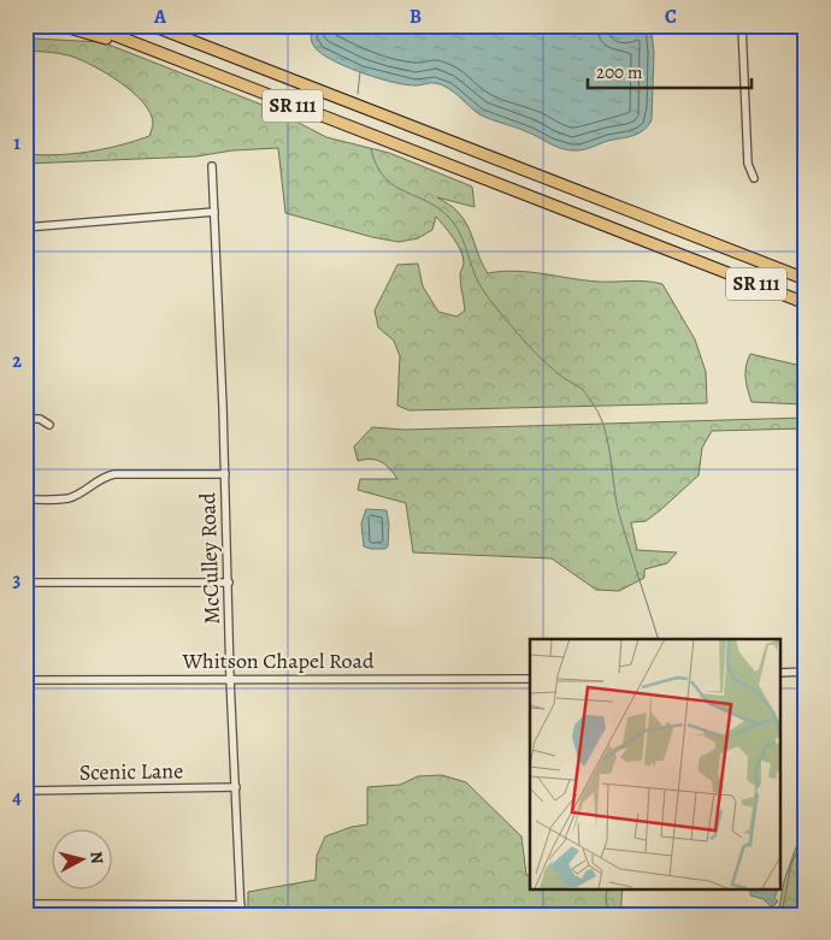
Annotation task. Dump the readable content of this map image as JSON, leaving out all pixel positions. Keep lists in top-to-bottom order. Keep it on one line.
{"streets":{"highway":["SR 111"],"street":["McCulley Road","Whitson Chapel Road","Scenic Lane"]},"crossings":[["McCulley Road","Whitson Chapel Road"],["McCulley Road","Scenic Lane"]],"scale_bar":"200 m","north":"right","grid":{"columns":["A","B","C"],"rows":["1","2","3","4"]}}
